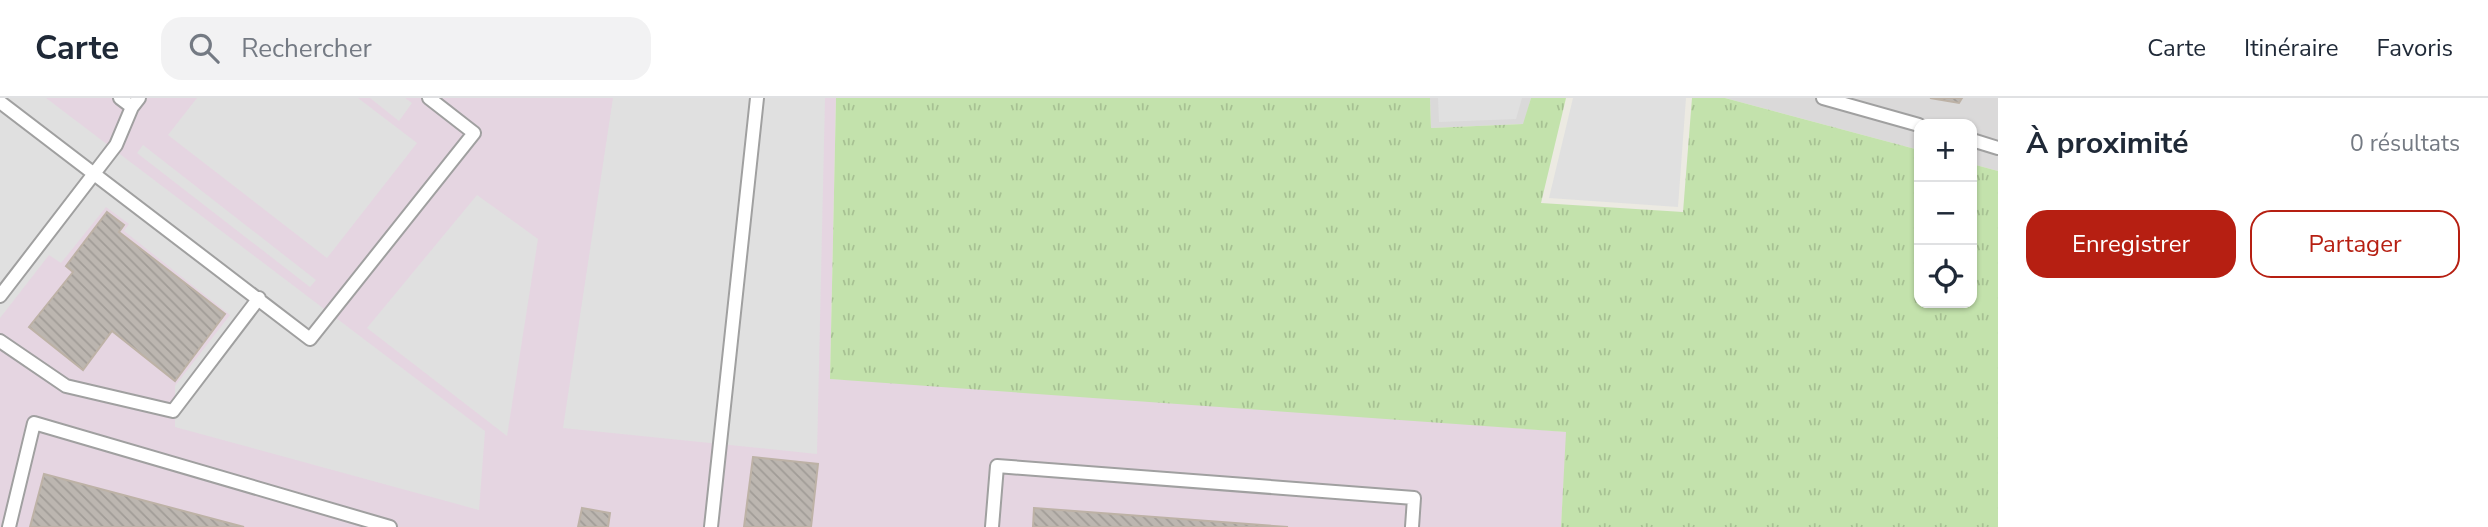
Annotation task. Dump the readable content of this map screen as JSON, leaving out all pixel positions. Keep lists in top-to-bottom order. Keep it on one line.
{"page":{"header":"Carte","search":"Rechercher","nav":["Carte","Itinéraire","Favoris"],"heading":["À proximité","0 résultats"],"map_buttons":["+","−"],"buttons":["Enregistrer","Partager"]}}
